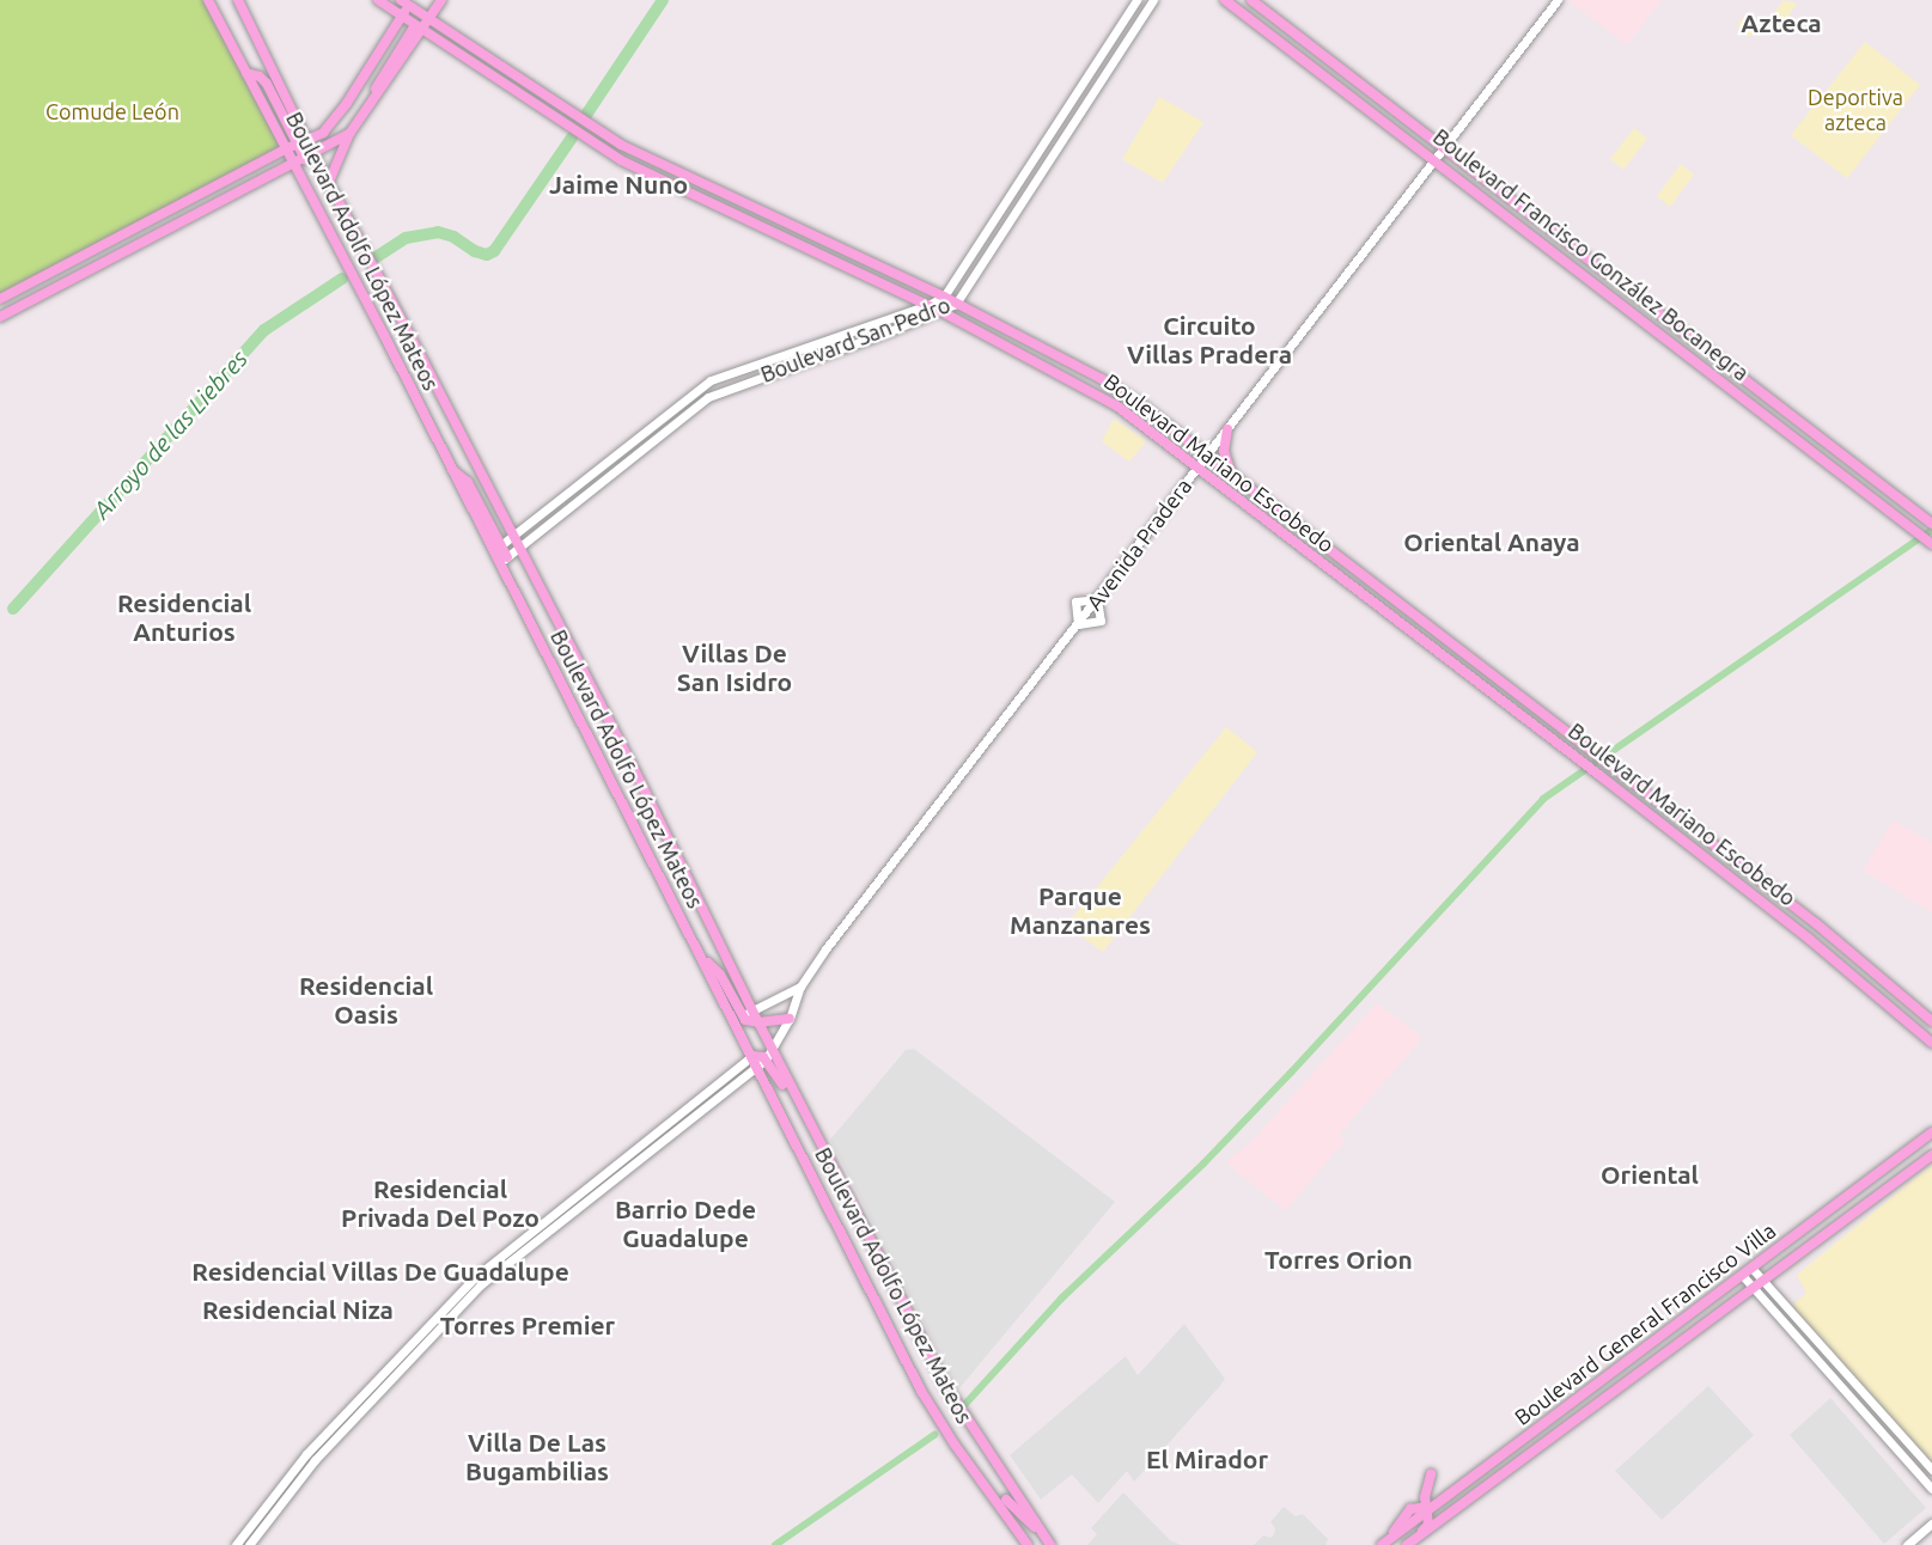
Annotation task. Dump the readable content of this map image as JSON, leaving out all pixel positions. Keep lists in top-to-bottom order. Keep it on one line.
{"streets":{"main road":["Boulevard Adolfo López Mateos","Boulevard Francisco González Bocanegra","Boulevard Mariano Escobedo","Boulevard General Francisco Villa"],"street":["Boulevard San Pedro","Avenida Pradera"]},"crossings":[["Boulevard Adolfo López Mateos","Boulevard San Pedro"],["Boulevard Adolfo López Mateos","Avenida Pradera"],["Boulevard Francisco González Bocanegra","Avenida Pradera"],["Boulevard San Pedro","Boulevard Mariano Escobedo"],["Boulevard Mariano Escobedo","Avenida Pradera"]],"districts":["Azteca","Jaime Nuno","Circuito Villas Pradera","Oriental Anaya","Residencial Anturios","Villas De San Isidro","Parque Manzanares","Residencial Oasis","Oriental","Residencial Privada Del Pozo","Barrio Dede Guadalupe","Torres Orion","Residencial Villas De Guadalupe","Residencial Niza","Torres Premier","Villa De Las Bugambilias","El Mirador"],"water":["Arroyo de las Liebres"],"parks":["Deportiva azteca","Comude León"]}
